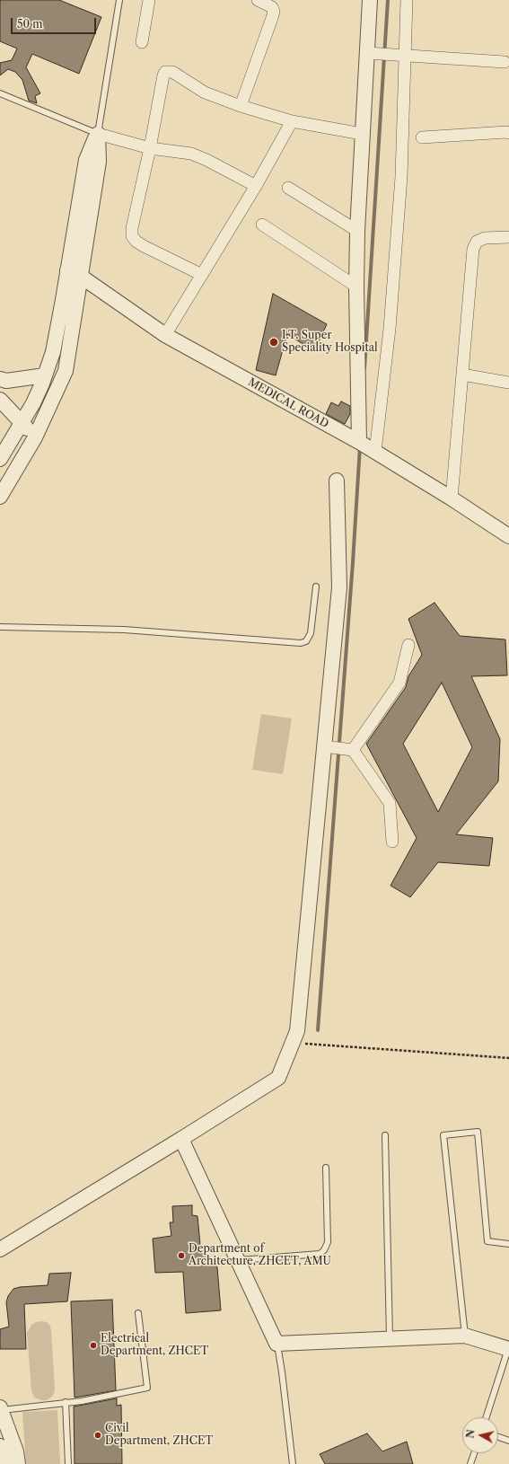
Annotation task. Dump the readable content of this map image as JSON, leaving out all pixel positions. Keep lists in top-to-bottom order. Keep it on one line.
{"streets":{"street":["MEDICAL ROAD"]},"places":["I.T. Super Speciality Hospital","Department of Architecture, ZHCET, AMU","Electrical Department, ZHCET","Civil Department, ZHCET"],"scale_bar":"50 m","north":"left"}
